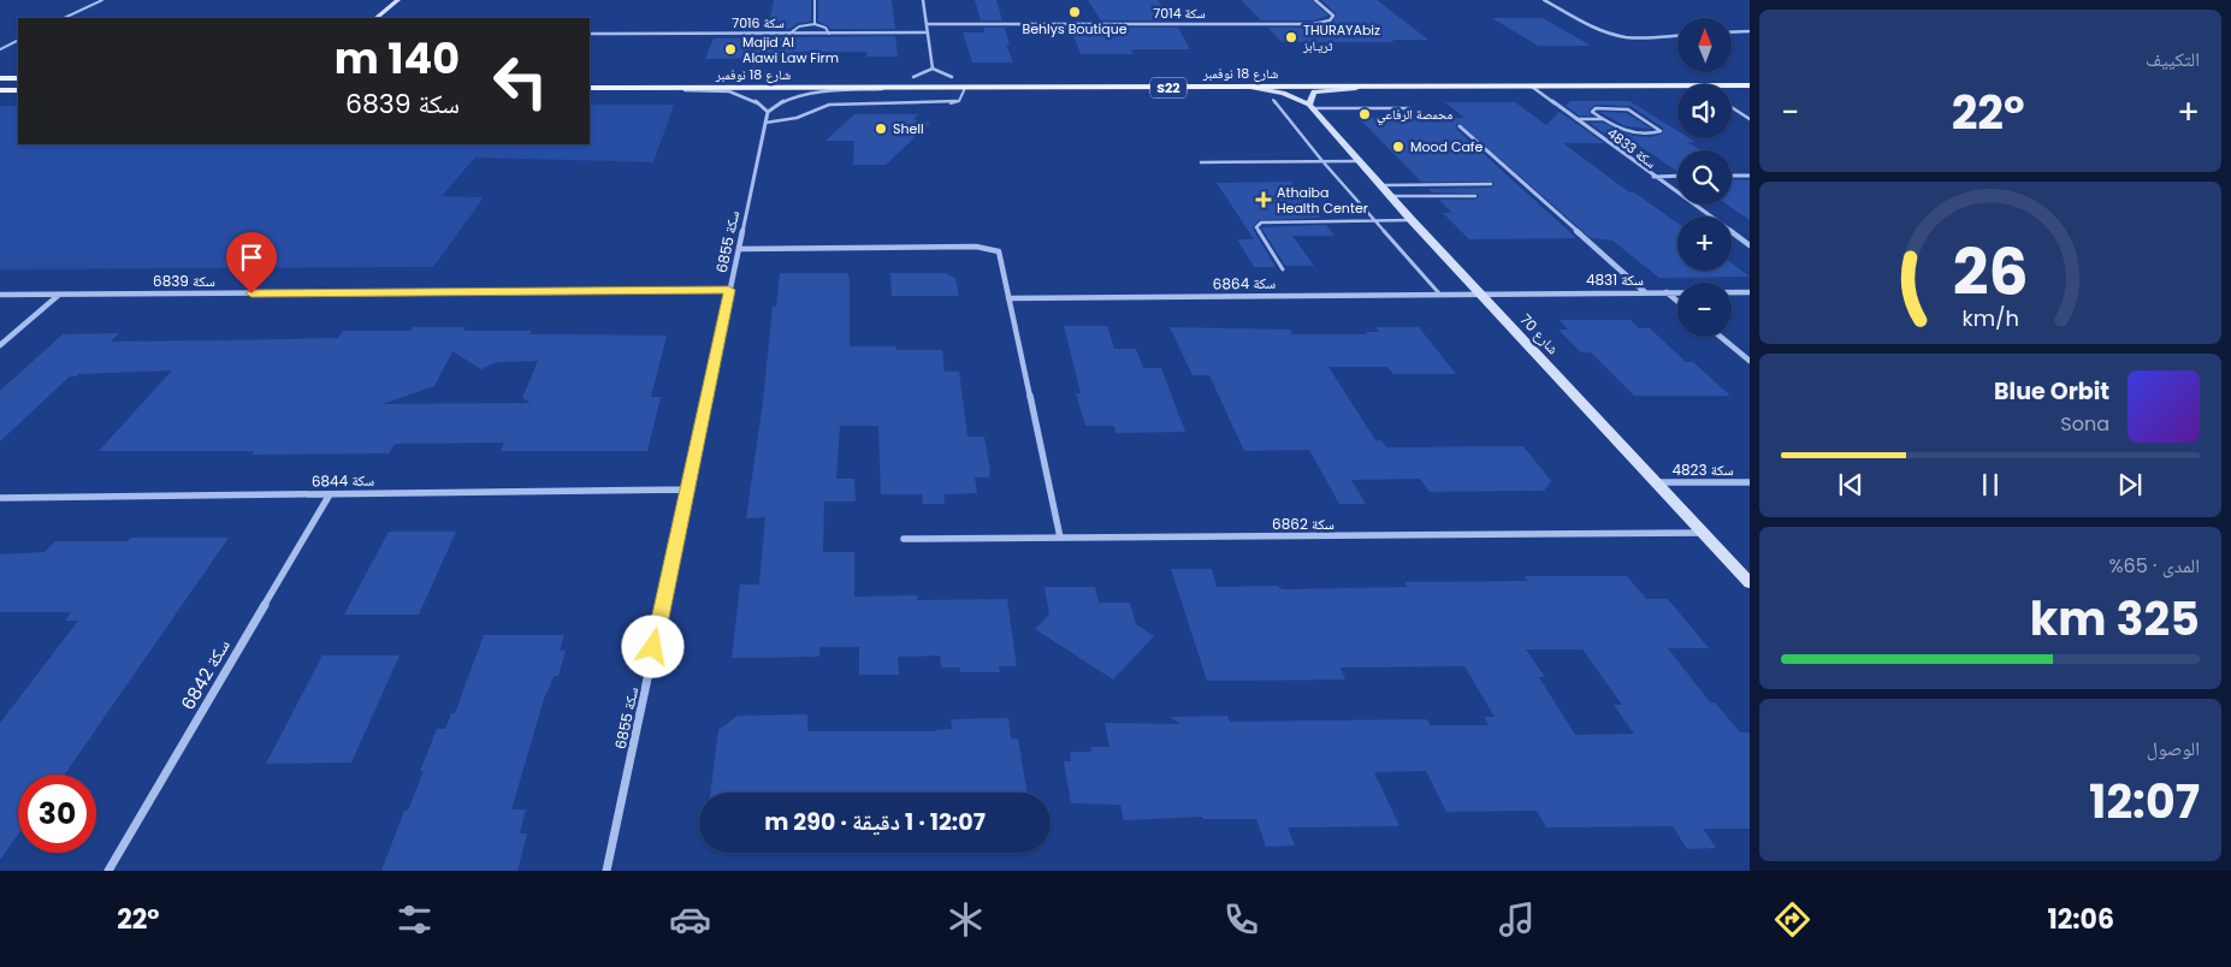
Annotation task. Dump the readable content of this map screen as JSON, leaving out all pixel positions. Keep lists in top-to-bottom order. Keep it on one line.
{"streets":{"main road":["شارع 18 نوفمبر","S22"],"street":["سكة 7014","سكة 7016","سكة 4833","سكة 6855","سكة 4831","سكة 6839","سكة 6864","شارع 70","سكة 4823","سكة 6844","سكة 6862","سكة 6842"]},"crossings":[["شارع 18 نوفمبر","سكة 4833"],["شارع 18 نوفمبر","شارع 70"],["سكة 6855","سكة 6839"],["سكة 6855","سكة 6844"],["سكة 4831","سكة 6864"],["سكة 4831","شارع 70"],["سكة 6864","شارع 70"],["شارع 70","سكة 4823"],["شارع 70","سكة 6862"],["سكة 6844","سكة 6842"]],"places":{"other":["Behlys Boutique","THURAYAbiz ثريـابز","Majid Al Alawi Law Firm","محمصة الرفاعي","Shell","Mood Cafe"],"health":["Athaiba Health Center"]},"north":"top","page":{"tile":["التكييف",["المدى · 65%","325 km"],["الوصول","12:07"]],"map_buttons":["+","−"],"turn":["140 m","سكة 6839"],"heat":["−","22°","+"],"song":["Blue Orbit","Sona"],"limit":"30","trip":"12:07 · 1 دقيقة · 290 m","tabs":["12:06","22°"],"gauge":["26","km/h"]}}
